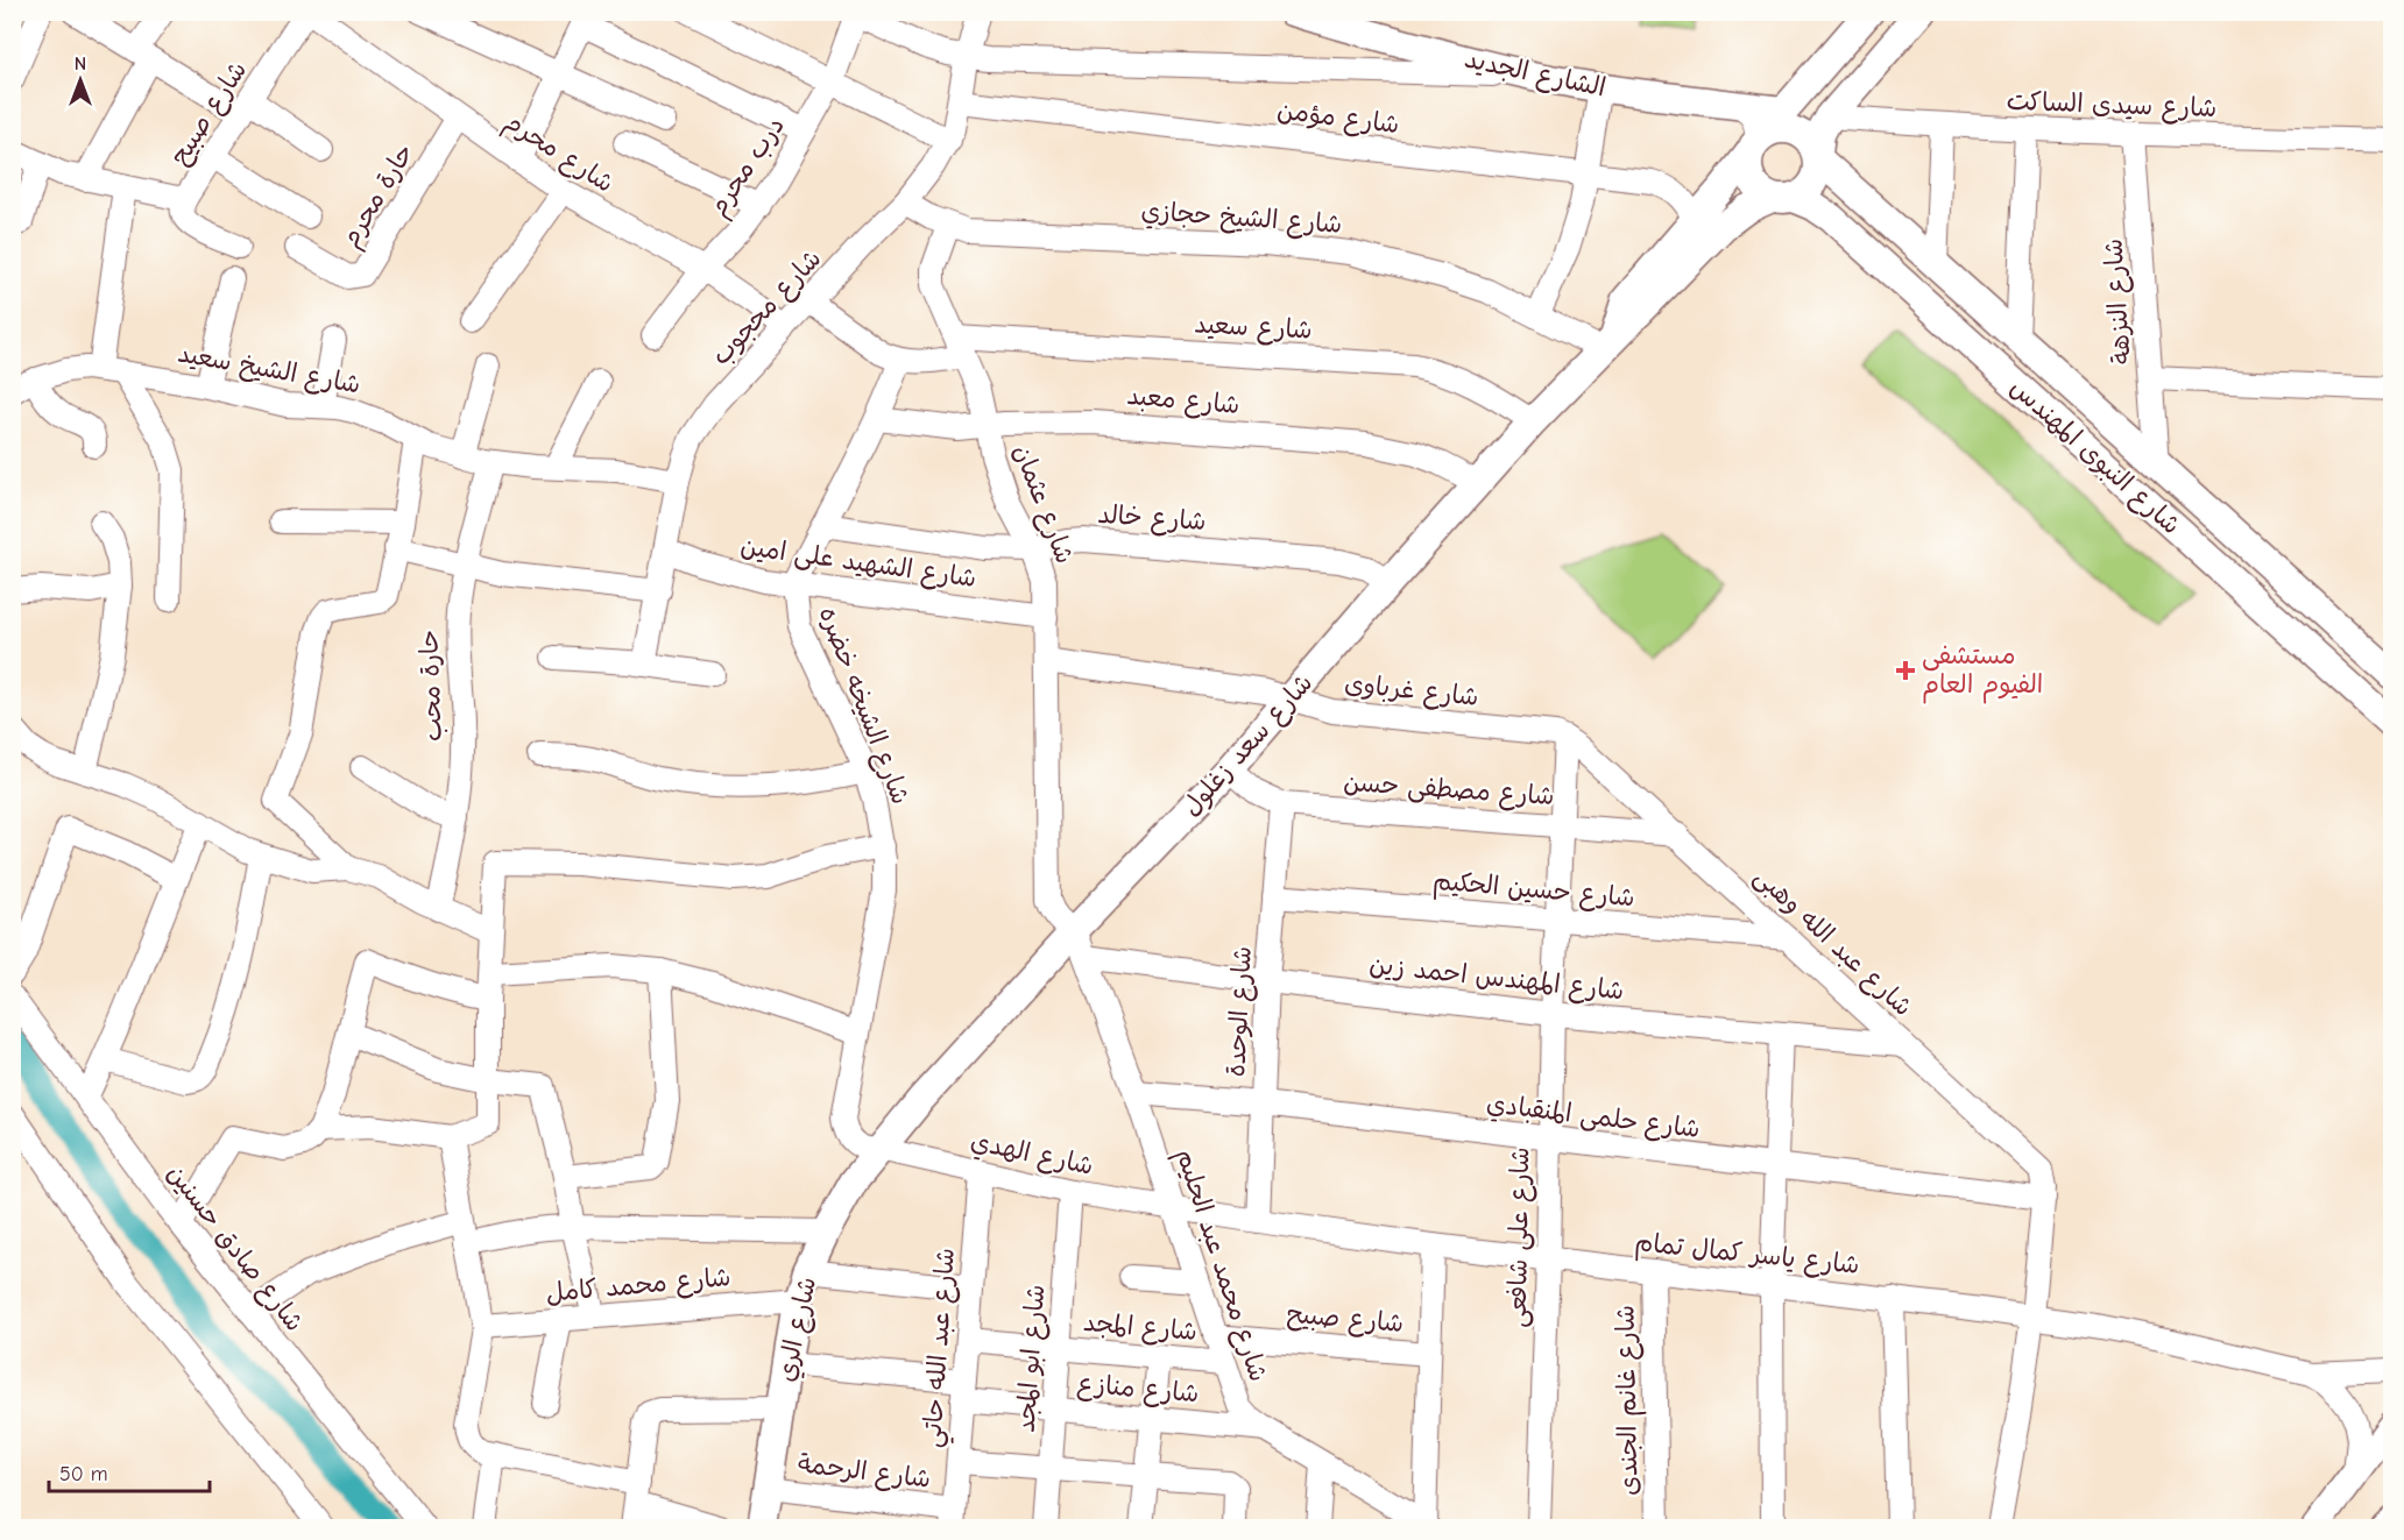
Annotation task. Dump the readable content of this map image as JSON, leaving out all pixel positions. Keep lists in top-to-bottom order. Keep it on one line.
{"streets":{"main road":["الشارع الجديد","شارع النبوى المهندس","شارع سعد زغلول","شارع الري"],"street":["شارع سيدى الساكت","شارع صبيح","شارع مؤمن","شارع محرم","درب محرم","حارة محرم","شارع الشيخ حجازي","شارع النزهة","شارع محجوب","شارع سعيد","شارع الشيخ سعيد","شارع معبد","شارع عثمان","شارع خالد","شارع الشهيد على امين","حارة محب","شارع غرباوى","شارع الشيخه خضره","شارع مصطفى حسن","شارع حسين الحكيم","شارع عبد الله وهبى","شارع المهندس احمد زين","شارع الوحدة","شارع حلمى المنقبادي","شارع الهدي","شارع على شافعى","شارع صادق حسنين","شارع ياسر كمال تمام","شارع محمد عبد الحليم","شارع محمد كامل","شارع المجد","شارع عبد الله حاتي","شارع ابو المجد","شارع منازع","شارع غانم الجندى","شارع الرحمة"]},"crossings":[["الشارع الجديد","شارع سعد زغلول"],["شارع سيدى الساكت","شارع النزهة"],["شارع صبيح","شارع محرم"],["شارع صبيح","شارع محمد عبد الحليم"],["شارع مؤمن","شارع محجوب"],["شارع مؤمن","شارع سعد زغلول"],["شارع محرم","درب محرم"],["شارع محرم","حارة محرم"],["شارع محرم","شارع محجوب"],["شارع الشيخ حجازي","شارع محجوب"],["شارع الشيخ حجازي","شارع عثمان"],["شارع الشيخ حجازي","شارع سعد زغلول"],["شارع النزهة","شارع النبوى المهندس"],["شارع محجوب","شارع الشيخ سعيد"],["شارع محجوب","شارع الشهيد على امين"],["شارع سعيد","شارع عثمان"],["شارع سعيد","شارع الشيخه خضره"],["شارع سعيد","شارع سعد زغلول"],["شارع الشيخ سعيد","حارة محب"],["شارع معبد","شارع عثمان"],["شارع معبد","شارع الشيخه خضره"],["شارع معبد","شارع سعد زغلول"],["شارع النبوى المهندس","شارع سعد زغلول"],["شارع عثمان","شارع خالد"],["شارع عثمان","شارع الشهيد على امين"],["شارع عثمان","شارع غرباوى"],["شارع عثمان","شارع سعد زغلول"],["شارع عثمان","شارع محمد عبد الحليم"],["شارع خالد","شارع الشيخه خضره"],["شارع خالد","شارع سعد زغلول"],["شارع الشهيد على امين","شارع الشيخه خضره"],["شارع غرباوى","شارع سعد زغلول"],["شارع غرباوى","شارع عبد الله وهبى"],["شارع غرباوى","شارع على شافعى"],["شارع الشيخه خضره","شارع سعد زغلول"],["شارع الشيخه خضره","شارع الهدي"],["شارع الشيخه خضره","شارع الري"],["شارع سعد زغلول","شارع مصطفى حسن"],["شارع سعد زغلول","شارع الهدي"],["شارع سعد زغلول","شارع محمد عبد الحليم"],["شارع سعد زغلول","شارع الري"],["شارع مصطفى حسن","شارع عبد الله وهبى"],["شارع مصطفى حسن","شارع الوحدة"],["شارع مصطفى حسن","شارع على شافعى"],["شارع حسين الحكيم","شارع عبد الله وهبى"],["شارع حسين الحكيم","شارع الوحدة"],["شارع حسين الحكيم","شارع على شافعى"],["شارع عبد الله وهبى","شارع المهندس احمد زين"],["شارع عبد الله وهبى","شارع حلمى المنقبادي"],["شارع عبد الله وهبى","شارع على شافعى"],["شارع عبد الله وهبى","شارع ياسر كمال تمام"],["شارع المهندس احمد زين","شارع الوحدة"],["شارع المهندس احمد زين","شارع على شافعى"],["شارع المهندس احمد زين","شارع محمد عبد الحليم"],["شارع الوحدة","شارع حلمى المنقبادي"],["شارع الوحدة","شارع ياسر كمال تمام"],["شارع حلمى المنقبادي","شارع على شافعى"],["شارع حلمى المنقبادي","شارع محمد عبد الحليم"],["شارع الهدي","شارع ياسر كمال تمام"],["شارع الهدي","شارع محمد عبد الحليم"],["شارع الهدي","شارع الري"],["شارع الهدي","شارع عبد الله حاتي"],["شارع الهدي","شارع ابو المجد"],["شارع على شافعى","شارع ياسر كمال تمام"],["شارع ياسر كمال تمام","شارع محمد عبد الحليم"],["شارع ياسر كمال تمام","شارع غانم الجندى"],["شارع محمد عبد الحليم","شارع المجد"],["شارع محمد عبد الحليم","شارع منازع"],["شارع محمد كامل","شارع الري"],["شارع المجد","شارع عبد الله حاتي"],["شارع المجد","شارع ابو المجد"],["شارع الري","شارع منازع"],["شارع الري","شارع الرحمة"],["شارع عبد الله حاتي","شارع منازع"],["شارع عبد الله حاتي","شارع الرحمة"],["شارع ابو المجد","شارع منازع"]],"places":{"health":["مستشفى الفيوم العام"]},"scale_bar":"50 m","north":"top"}
